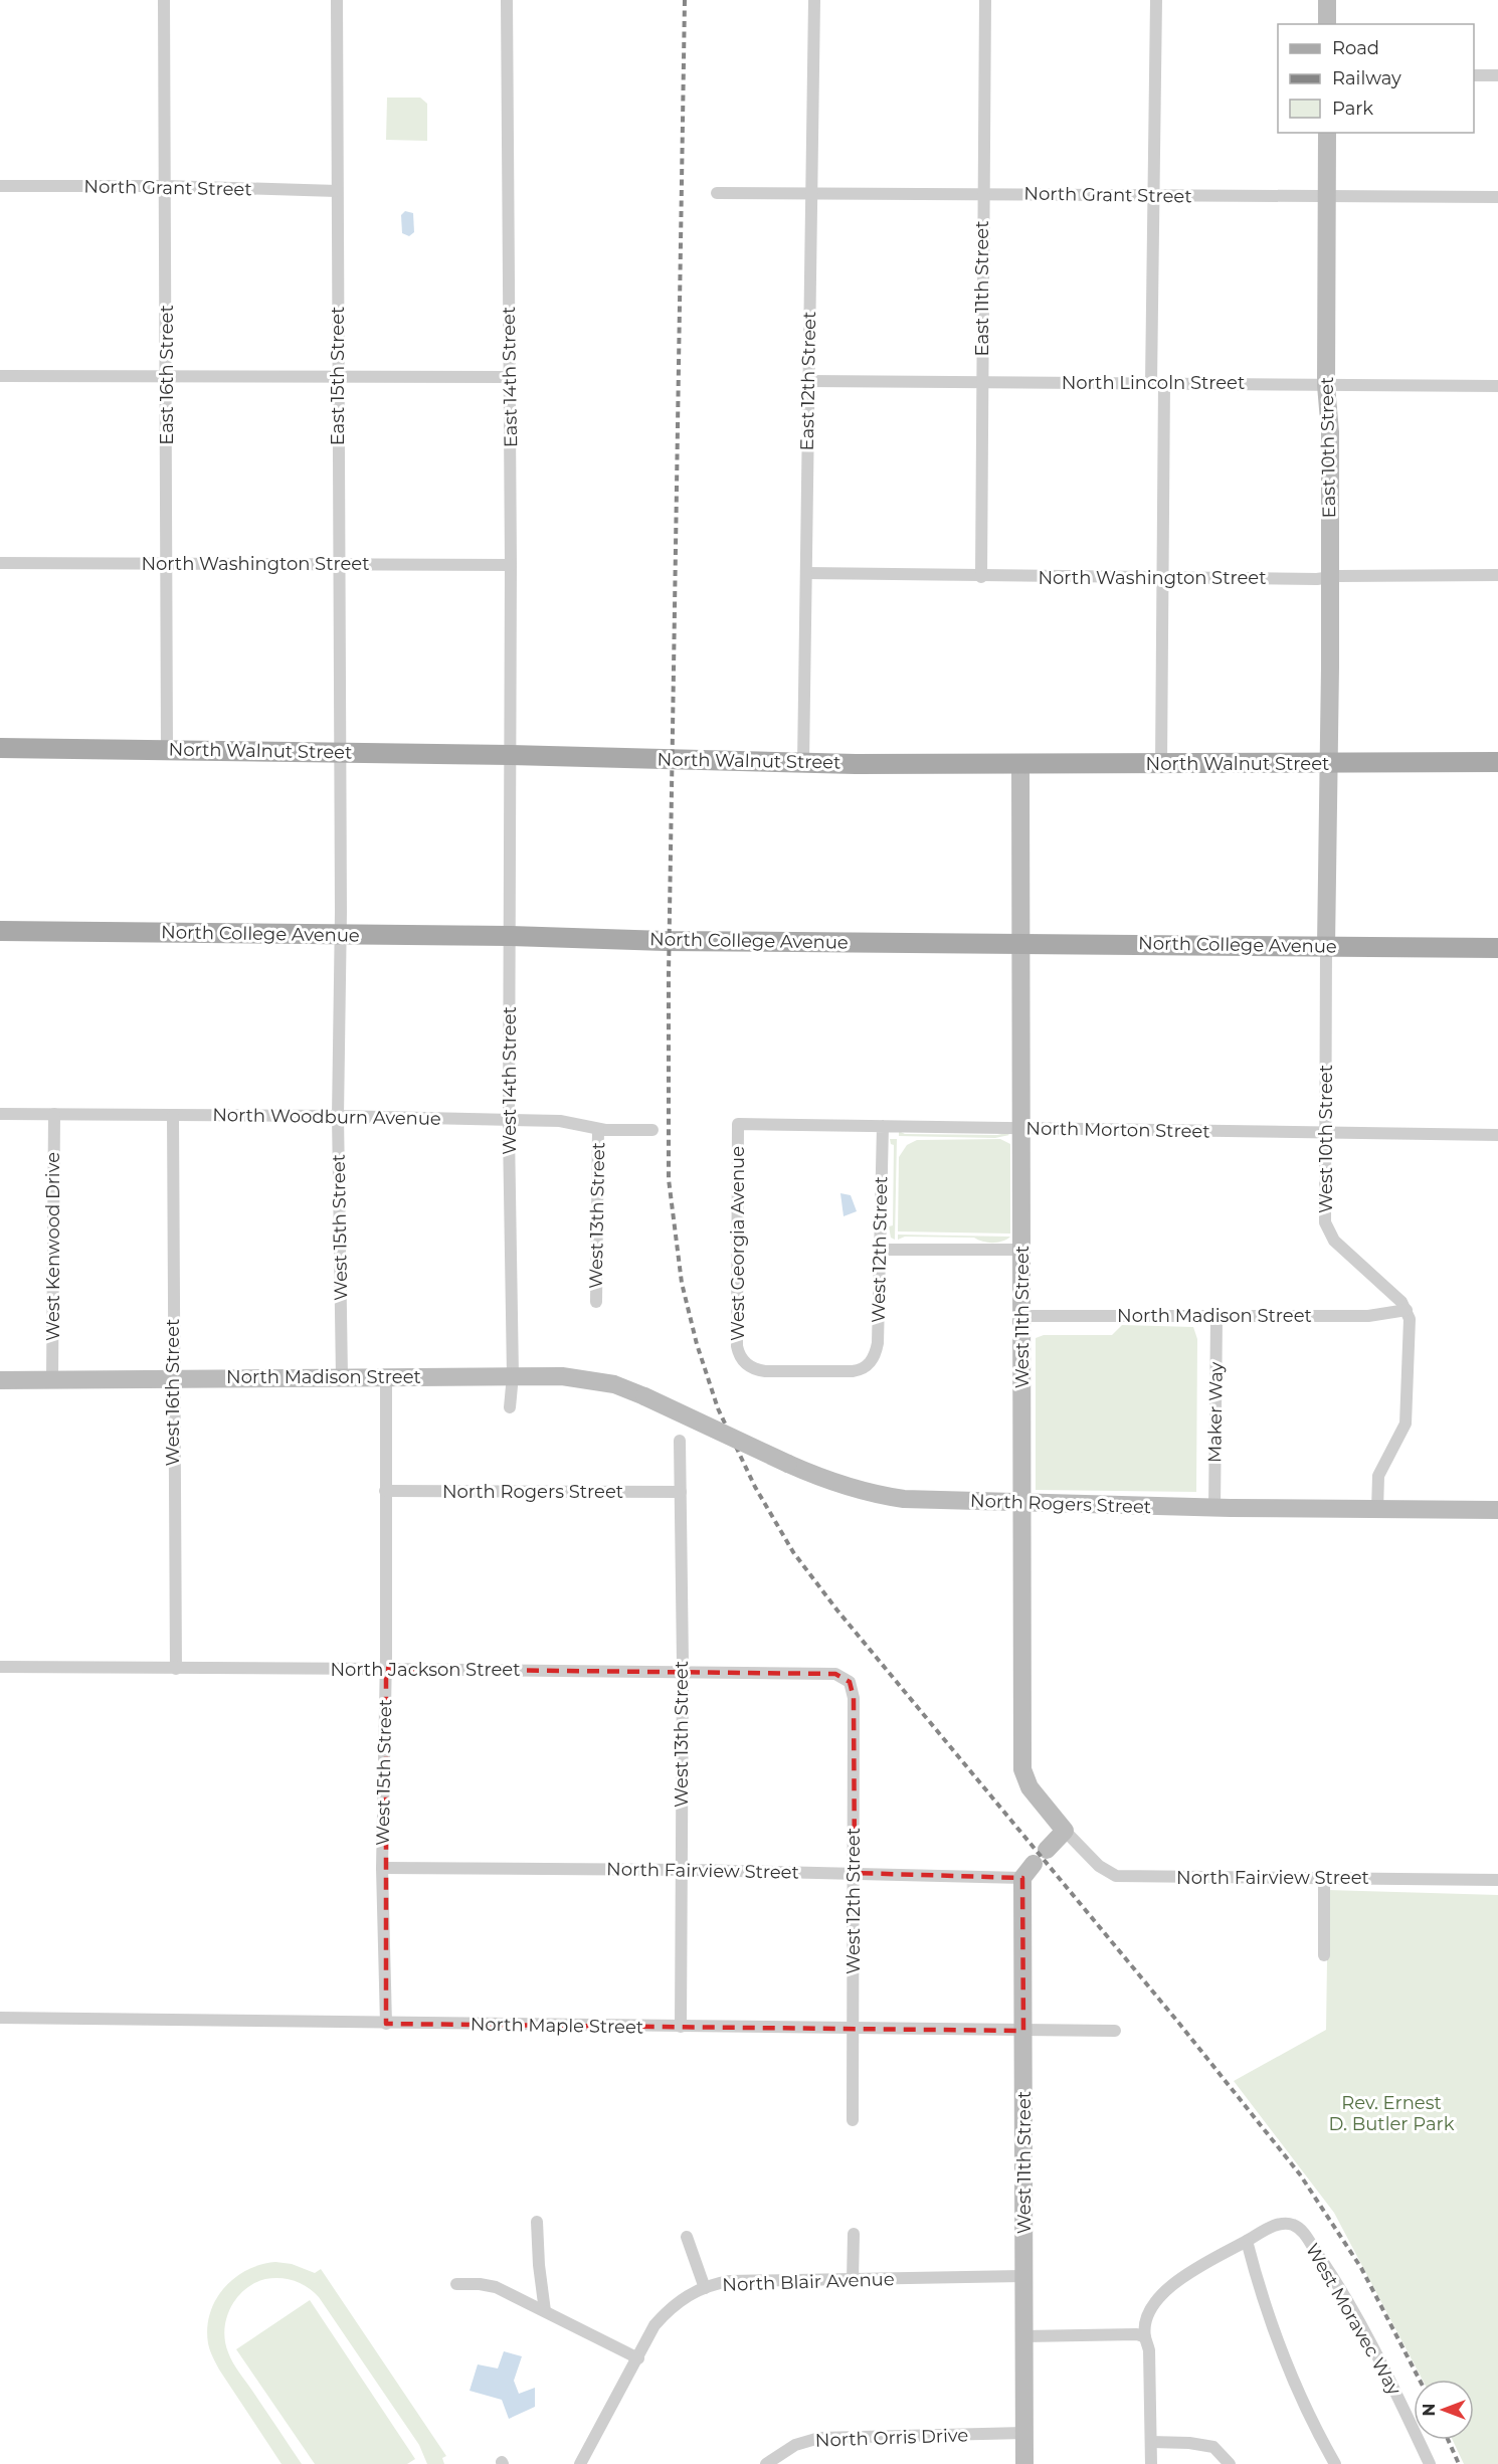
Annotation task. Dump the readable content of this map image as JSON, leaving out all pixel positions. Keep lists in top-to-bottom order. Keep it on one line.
{"streets":{"main road":["North Walnut Street","North College Avenue"],"street":["North Grant Street","East 11th Street","East 16th Street","East 15th Street","East 14th Street","East 12th Street","North Lincoln Street","East 10th Street","North Washington Street","West 14th Street","North Woodburn Avenue","North Morton Street","West 10th Street","West 13th Street","West 15th Street","West Georgia Avenue","West Kenwood Drive","West 12th Street","North Madison Street","West 11th Street","West 16th Street","Maker Way","North Rogers Street","North Jackson Street","North Fairview Street","North Maple Street","North Blair Avenue","West Moravec Way","North Orris Drive"]},"crossings":[["North Grant Street","East 11th Street"],["North Grant Street","East 16th Street"],["North Grant Street","East 15th Street"],["North Grant Street","East 12th Street"],["North Grant Street","East 10th Street"],["East 11th Street","North Lincoln Street"],["East 11th Street","North Washington Street"],["East 16th Street","North Washington Street"],["East 16th Street","North Walnut Street"],["East 15th Street","North Washington Street"],["East 15th Street","North Walnut Street"],["East 15th Street","West 15th Street"],["East 14th Street","North Washington Street"],["East 14th Street","North Walnut Street"],["East 14th Street","West 14th Street"],["East 12th Street","North Lincoln Street"],["East 12th Street","North Washington Street"],["East 12th Street","North Walnut Street"],["North Lincoln Street","East 10th Street"],["East 10th Street","North Washington Street"],["East 10th Street","North Walnut Street"],["East 10th Street","West 10th Street"],["North Walnut Street","West 14th Street"],["North Walnut Street","West 10th Street"],["North Walnut Street","West 15th Street"],["North Walnut Street","West 11th Street"],["North College Avenue","West 14th Street"],["North College Avenue","West 10th Street"],["North College Avenue","West 15th Street"],["North College Avenue","West 11th Street"],["West 14th Street","North Woodburn Avenue"],["West 14th Street","North Madison Street"],["North Woodburn Avenue","West 13th Street"],["North Woodburn Avenue","West 15th Street"],["North Woodburn Avenue","West Kenwood Drive"],["North Woodburn Avenue","West 16th Street"],["North Morton Street","West 10th Street"],["North Morton Street","West Georgia Avenue"],["North Morton Street","West 12th Street"],["North Morton Street","West 11th Street"],["West 10th Street","North Madison Street"],["West 13th Street","North Rogers Street"],["West 13th Street","North Jackson Street"],["West 13th Street","North Fairview Street"],["West 13th Street","North Maple Street"],["West 15th Street","North Madison Street"],["West 15th Street","North Rogers Street"],["West 15th Street","North Jackson Street"],["West 15th Street","North Fairview Street"],["West 15th Street","North Maple Street"],["West Georgia Avenue","West 12th Street"],["West Kenwood Drive","North Madison Street"],["West 12th Street","North Jackson Street"],["West 12th Street","North Fairview Street"],["West 12th Street","North Maple Street"],["North Madison Street","West 11th Street"],["North Madison Street","West 16th Street"],["North Madison Street","Maker Way"],["North Madison Street","North Rogers Street"],["West 11th Street","North Rogers Street"],["West 11th Street","North Fairview Street"],["West 11th Street","North Maple Street"],["West 11th Street","North Blair Avenue"],["West 11th Street","North Orris Drive"],["West 16th Street","North Jackson Street"],["Maker Way","North Rogers Street"]],"parks":["Rev. Ernest D. Butler Park"],"legend":["Road","Railway","Park"],"north":"left"}
